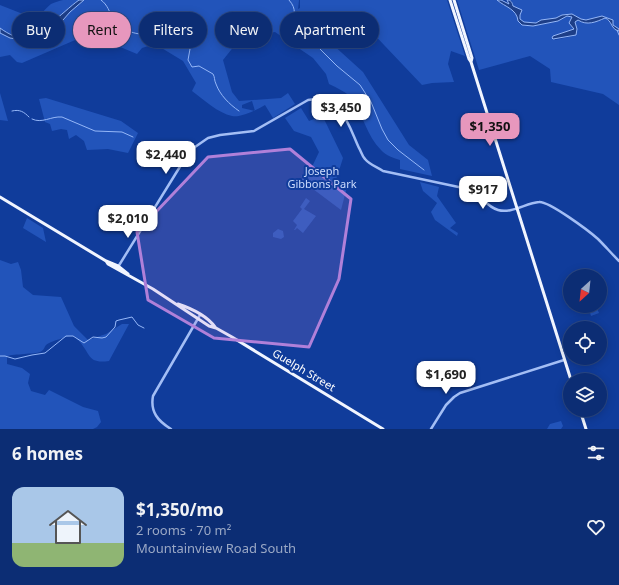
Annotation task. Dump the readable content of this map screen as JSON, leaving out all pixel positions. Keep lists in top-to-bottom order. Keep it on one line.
{"streets":{"main road":["Guelph Street"]},"parks":["Joseph Gibbons Park"],"north":"bottom left","page":{"chip":["Buy","Rent","Filters","New","Apartment"],"price":["$3,450","$1,350","$2,440","$917","$2,010","$1,690"],"heading":"6 homes","list":[{"name":"$1,350/mo","note":"2 rooms · 70 m² · Mountainview Road South"}]}}
